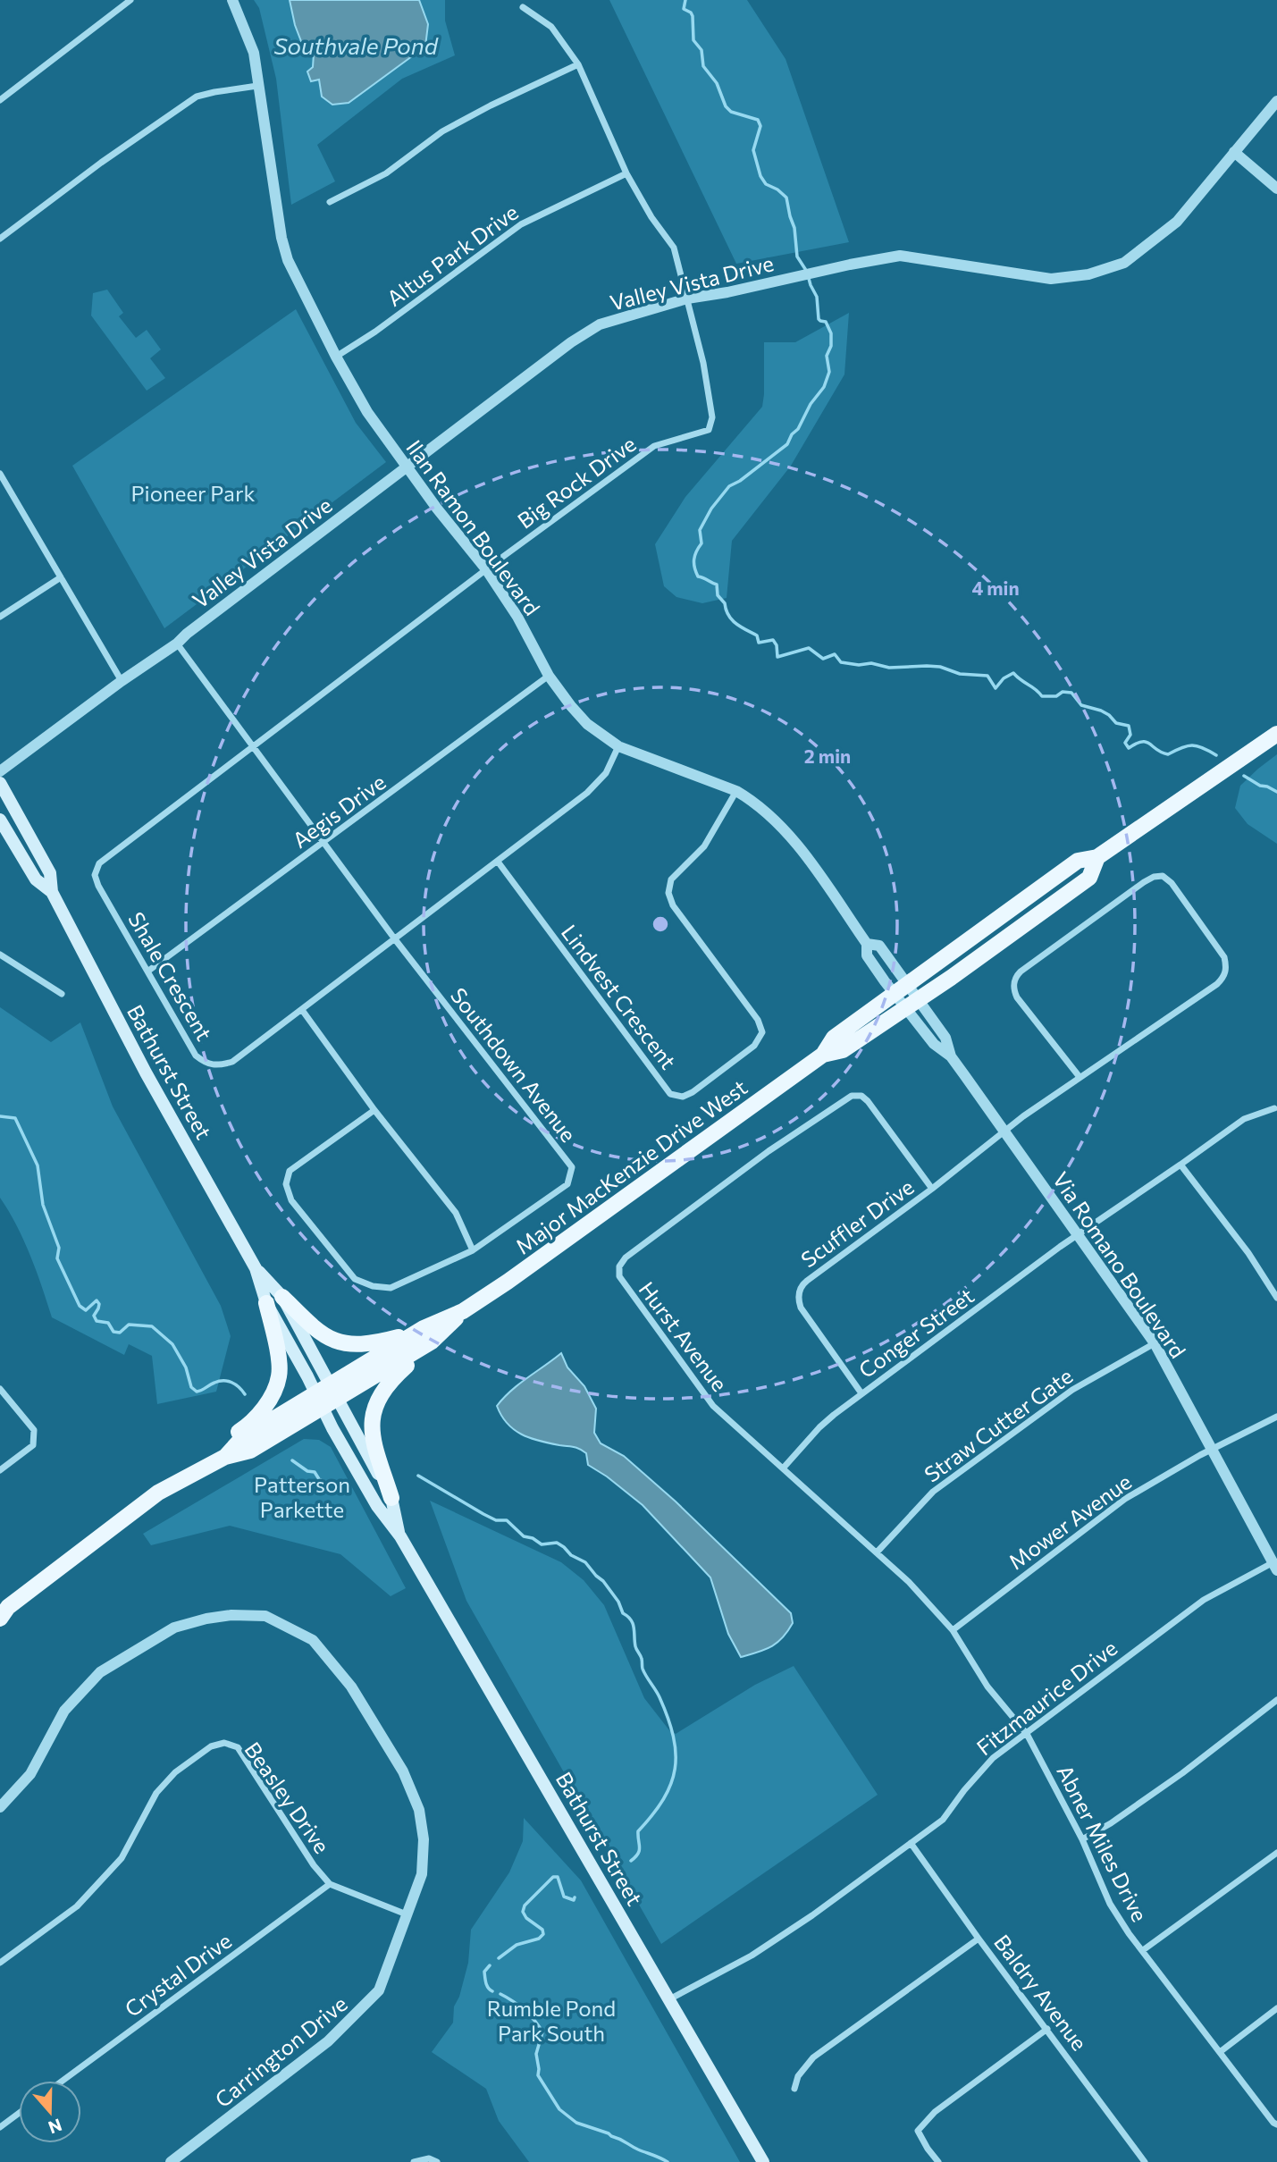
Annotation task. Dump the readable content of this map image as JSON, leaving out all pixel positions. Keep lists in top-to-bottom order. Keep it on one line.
{"streets":{"main road":["Bathurst Street","Major MacKenzie Drive West"],"street":["Altus Park Drive","Valley Vista Drive","Big Rock Drive","Ilan Ramon Boulevard","Aegis Drive","Shale Crescent","Lindvest Crescent","Southdown Avenue","Scuffler Drive","Via Romano Boulevard","Conger Street","Hurst Avenue","Straw Cutter Gate","Mower Avenue","Fitzmaurice Drive","Beasley Drive","Abner Miles Drive","Crystal Drive","Baldry Avenue","Carrington Drive"]},"crossings":[["Altus Park Drive","Ilan Ramon Boulevard"],["Valley Vista Drive","Big Rock Drive"],["Valley Vista Drive","Ilan Ramon Boulevard"],["Valley Vista Drive","Southdown Avenue"],["Big Rock Drive","Ilan Ramon Boulevard"],["Big Rock Drive","Shale Crescent"],["Ilan Ramon Boulevard","Aegis Drive"],["Ilan Ramon Boulevard","Shale Crescent"],["Ilan Ramon Boulevard","Lindvest Crescent"],["Ilan Ramon Boulevard","Major MacKenzie Drive West"],["Ilan Ramon Boulevard","Via Romano Boulevard"],["Aegis Drive","Shale Crescent"],["Aegis Drive","Southdown Avenue"],["Shale Crescent","Lindvest Crescent"],["Shale Crescent","Southdown Avenue"],["Bathurst Street","Major MacKenzie Drive West"],["Bathurst Street","Fitzmaurice Drive"],["Major MacKenzie Drive West","Via Romano Boulevard"],["Scuffler Drive","Via Romano Boulevard"],["Scuffler Drive","Conger Street"],["Scuffler Drive","Hurst Avenue"],["Via Romano Boulevard","Conger Street"],["Via Romano Boulevard","Straw Cutter Gate"],["Via Romano Boulevard","Mower Avenue"],["Via Romano Boulevard","Fitzmaurice Drive"],["Conger Street","Hurst Avenue"],["Hurst Avenue","Straw Cutter Gate"],["Hurst Avenue","Mower Avenue"],["Hurst Avenue","Abner Miles Drive"],["Mower Avenue","Abner Miles Drive"],["Fitzmaurice Drive","Abner Miles Drive"],["Fitzmaurice Drive","Baldry Avenue"],["Beasley Drive","Crystal Drive"],["Beasley Drive","Carrington Drive"]],"water":["Southvale Pond"],"parks":["Pioneer Park","Patterson Parkette","Rumble Pond Park South"],"north":"bottom","rings":["4 min","2 min"]}
